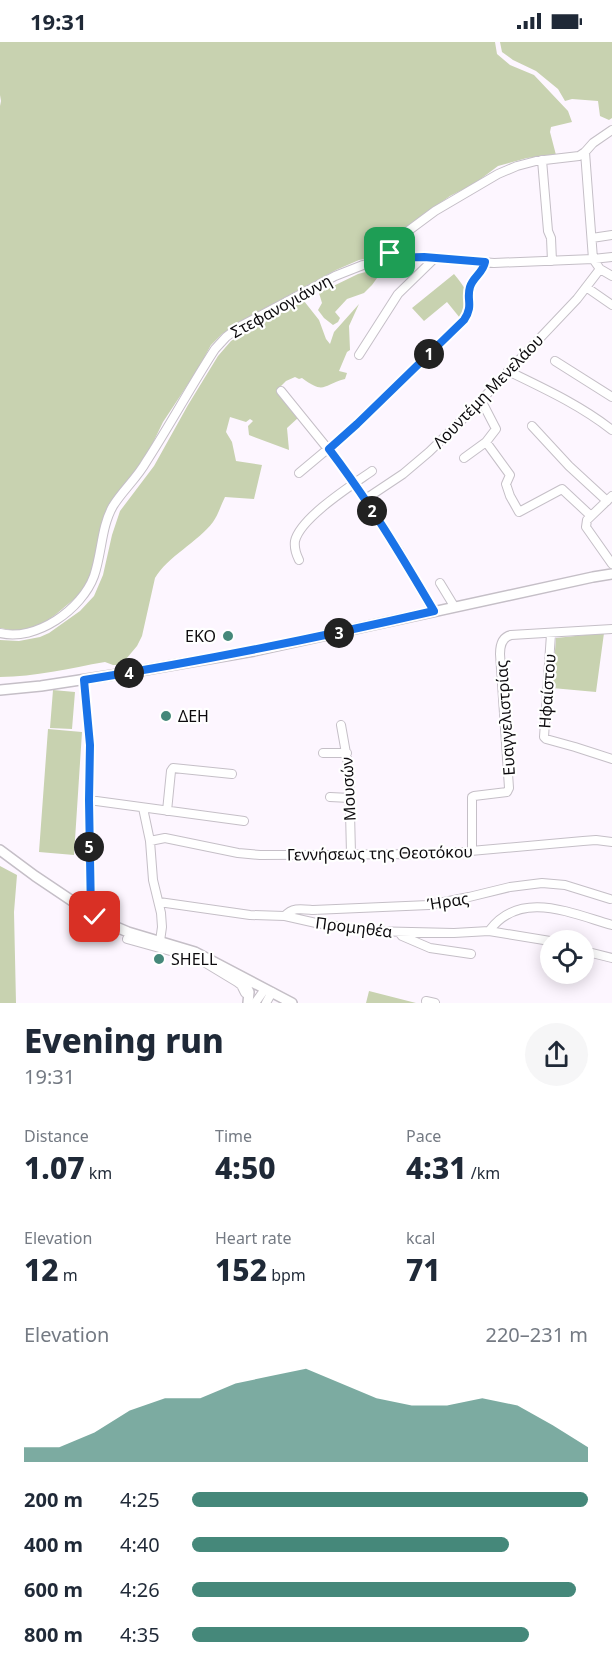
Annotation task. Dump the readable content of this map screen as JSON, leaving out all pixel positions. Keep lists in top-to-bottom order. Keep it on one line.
{"streets":{"street":["Στεφανογιάννη","Λουντέμη Μενελάου","Ηφαίστου","Ευαγγελιστρίας","Μουσών","Γεννήσεως της Θεοτόκου","Ήρας","Προμηθέα"]},"crossings":[["Ηφαίστου","Ευαγγελιστρίας"],["Ευαγγελιστρίας","Γεννήσεως της Θεοτόκου"],["Μουσών","Γεννήσεως της Θεοτόκου"],["Ήρας","Προμηθέα"]],"places":["EKO","ΔΕΗ","SHELL"],"page":{"status":"19:31","pins":["1","2","3","4","5"],"heading":["Evening run","19:31"],"stats":[["Distance","1.07 km"],["Time","4:50"],["Pace","4:31 /km"],["Elevation","12 m"],["Heart rate","152 bpm"],["kcal","71"]],"chart":["Elevation","220–231 m"],"list":[{"name":"200 m","note":"4:25"},{"name":"400 m","note":"4:40"},{"name":"600 m","note":"4:26"},{"name":"800 m","note":"4:35"}]}}
